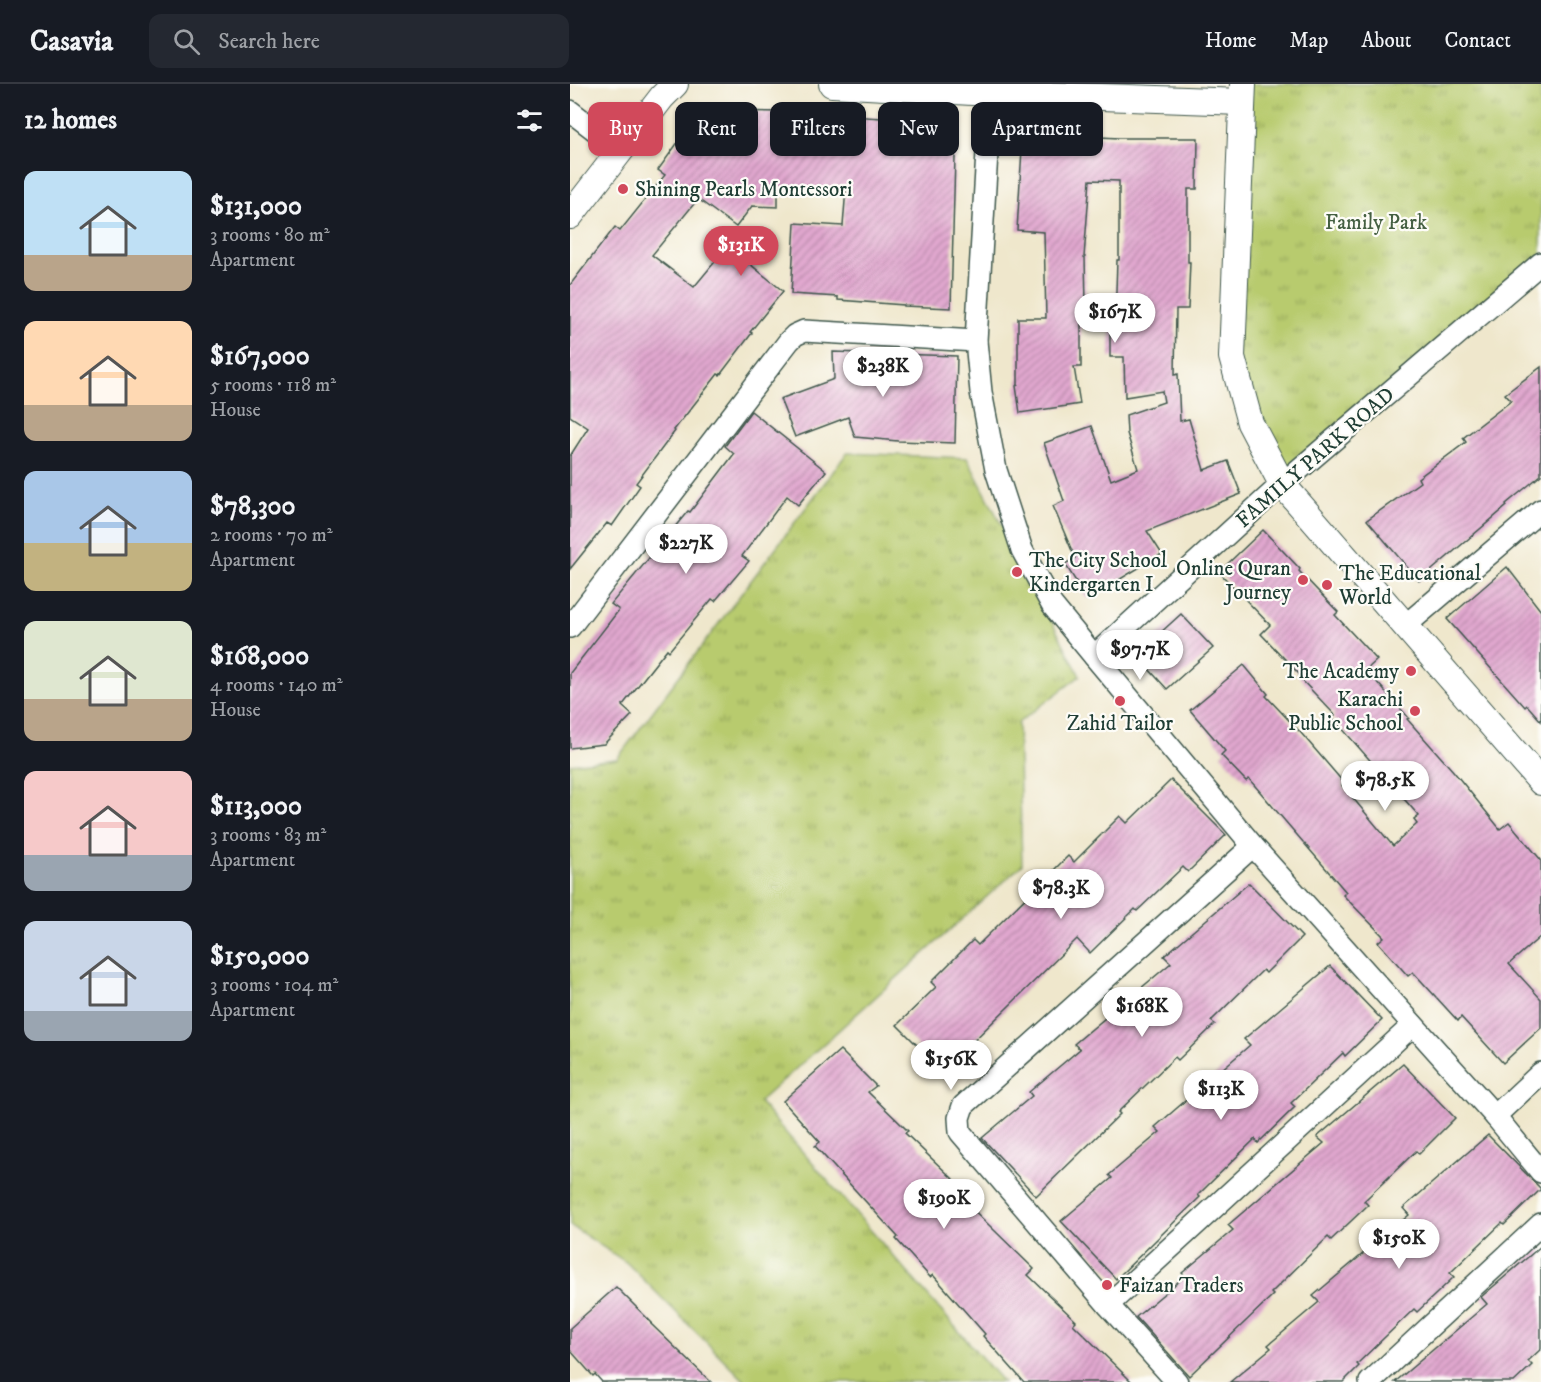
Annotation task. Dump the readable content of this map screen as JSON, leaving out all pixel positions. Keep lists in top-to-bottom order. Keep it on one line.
{"streets":{"street":["FAMILY PARK ROAD"]},"parks":["Family Park"],"places":["Shining Pearls Montessori","The City School Kindergarten I","Online Quran Journey","The Educational World","The Academy","Zahid Tailor","Karachi Public School","Faizan Traders"],"page":{"header":"Casavia","search":"Search here","nav":["Home","Map","About","Contact"],"heading":"12 homes","chip":["Buy","Rent","Filters","New","Apartment"],"list":[{"name":"$131,000","note":"3 rooms · 80 m² · Apartment"},{"name":"$167,000","note":"5 rooms · 118 m² · House"},{"name":"$78,300","note":"2 rooms · 70 m² · Apartment"},{"name":"$168,000","note":"4 rooms · 140 m² · House"},{"name":"$113,000","note":"3 rooms · 83 m² · Apartment"},{"name":"$150,000","note":"3 rooms · 104 m² · Apartment"}],"price":["$131K","$167K","$238K","$227K","$97.7K","$78.5K","$78.3K","$168K","$156K","$113K","$190K","$150K"]}}
